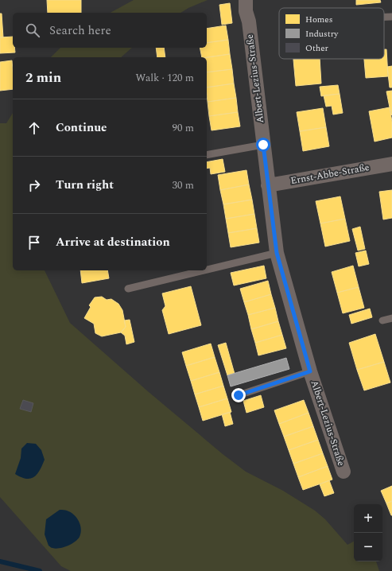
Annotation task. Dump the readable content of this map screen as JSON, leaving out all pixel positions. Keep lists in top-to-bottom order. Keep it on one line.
{"streets":{"street":["Albert-Lezius-Straße","Ernst-Abbe-Straße"]},"crossings":[["Albert-Lezius-Straße","Ernst-Abbe-Straße"]],"legend":["Homes","Industry","Other"],"page":{"search":"Search here","heading":["2 min","Walk · 120 m"],"list":[["Continue","90 m"],["Turn right","30 m"],"Arrive at destination"],"map_buttons":["+","−"]}}
